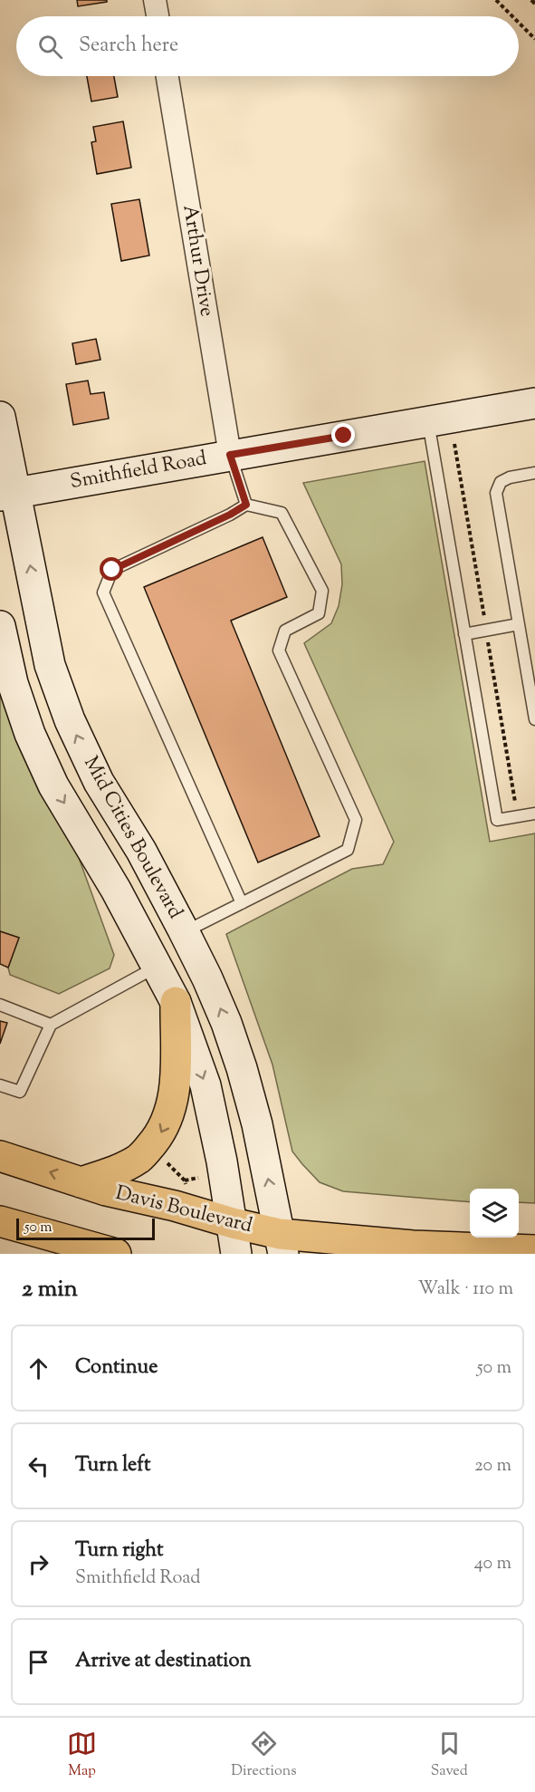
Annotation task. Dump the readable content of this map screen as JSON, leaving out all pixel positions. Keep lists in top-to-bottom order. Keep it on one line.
{"streets":{"main road":["Smithfield Road","Mid Cities Boulevard","Davis Boulevard"],"street":["Arthur Drive"]},"crossings":[["Arthur Drive","Smithfield Road"],["Smithfield Road","Mid Cities Boulevard"],["Mid Cities Boulevard","Davis Boulevard"]],"scale_bar":"50 m","page":{"search":"Search here","scale":"50 m","heading":["2 min","Walk · 110 m"],"list":[["Continue","50 m"],["Turn left","20 m"],["Turn right","Smithfield Road","40 m"],"Arrive at destination"],"nav":["Map","Directions","Saved"]}}
